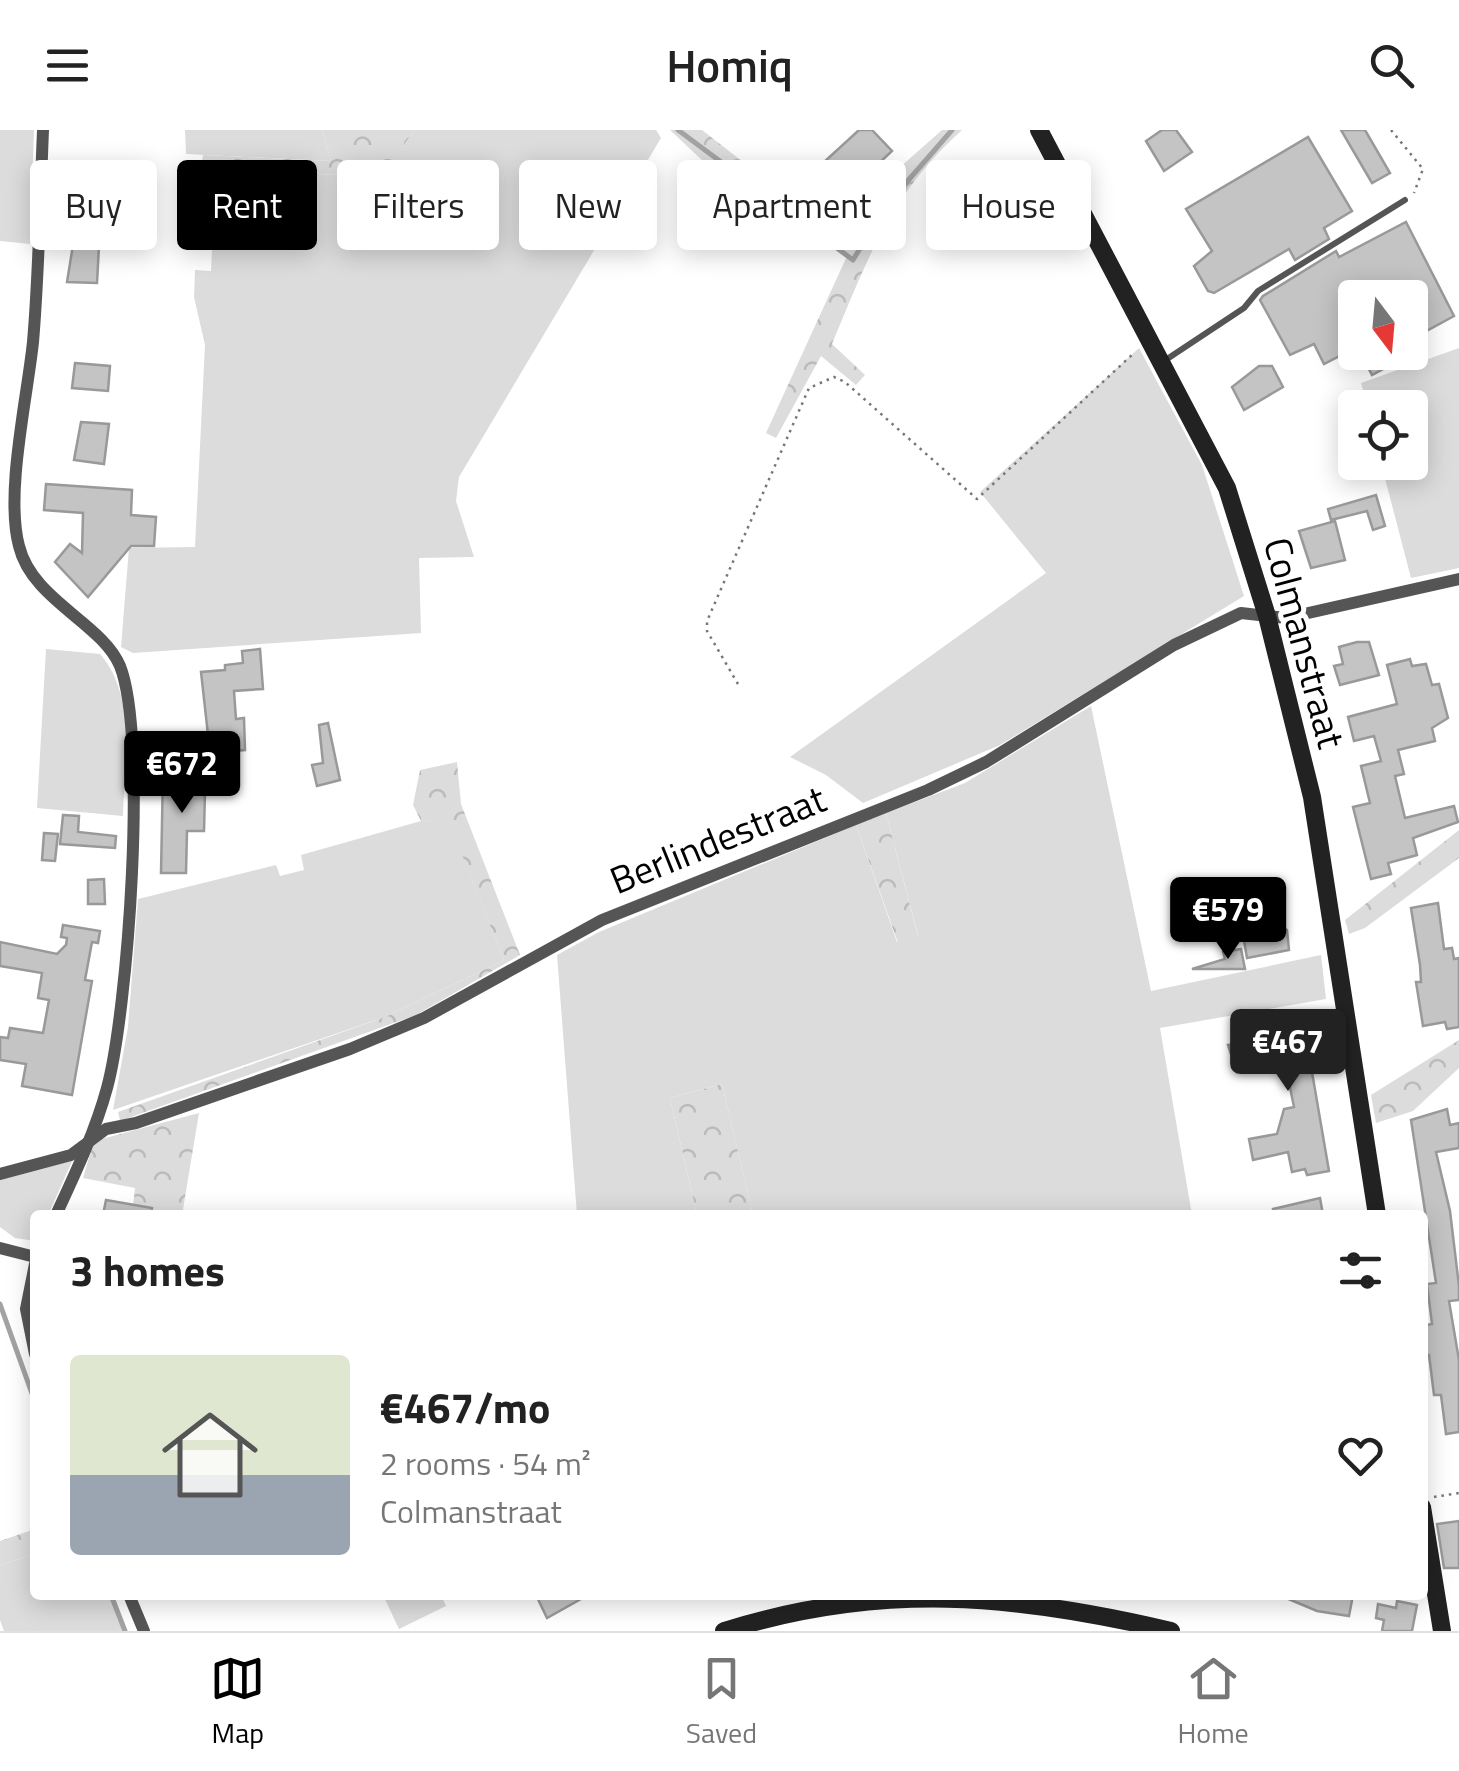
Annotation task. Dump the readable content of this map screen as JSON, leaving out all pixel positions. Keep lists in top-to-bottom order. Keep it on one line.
{"streets":{"main road":["Colmanstraat"],"street":["Berlindestraat"]},"crossings":[["Colmanstraat","Berlindestraat"]],"north":"bottom","page":{"header":"Homiq","chip":["Buy","Rent","Filters","New","Apartment","House"],"price":["€672","€579","€467"],"heading":"3 homes","list":[{"name":"€467/mo","note":"2 rooms · 54 m² · Colmanstraat"}],"tabs":["Map","Saved","Home"]}}
